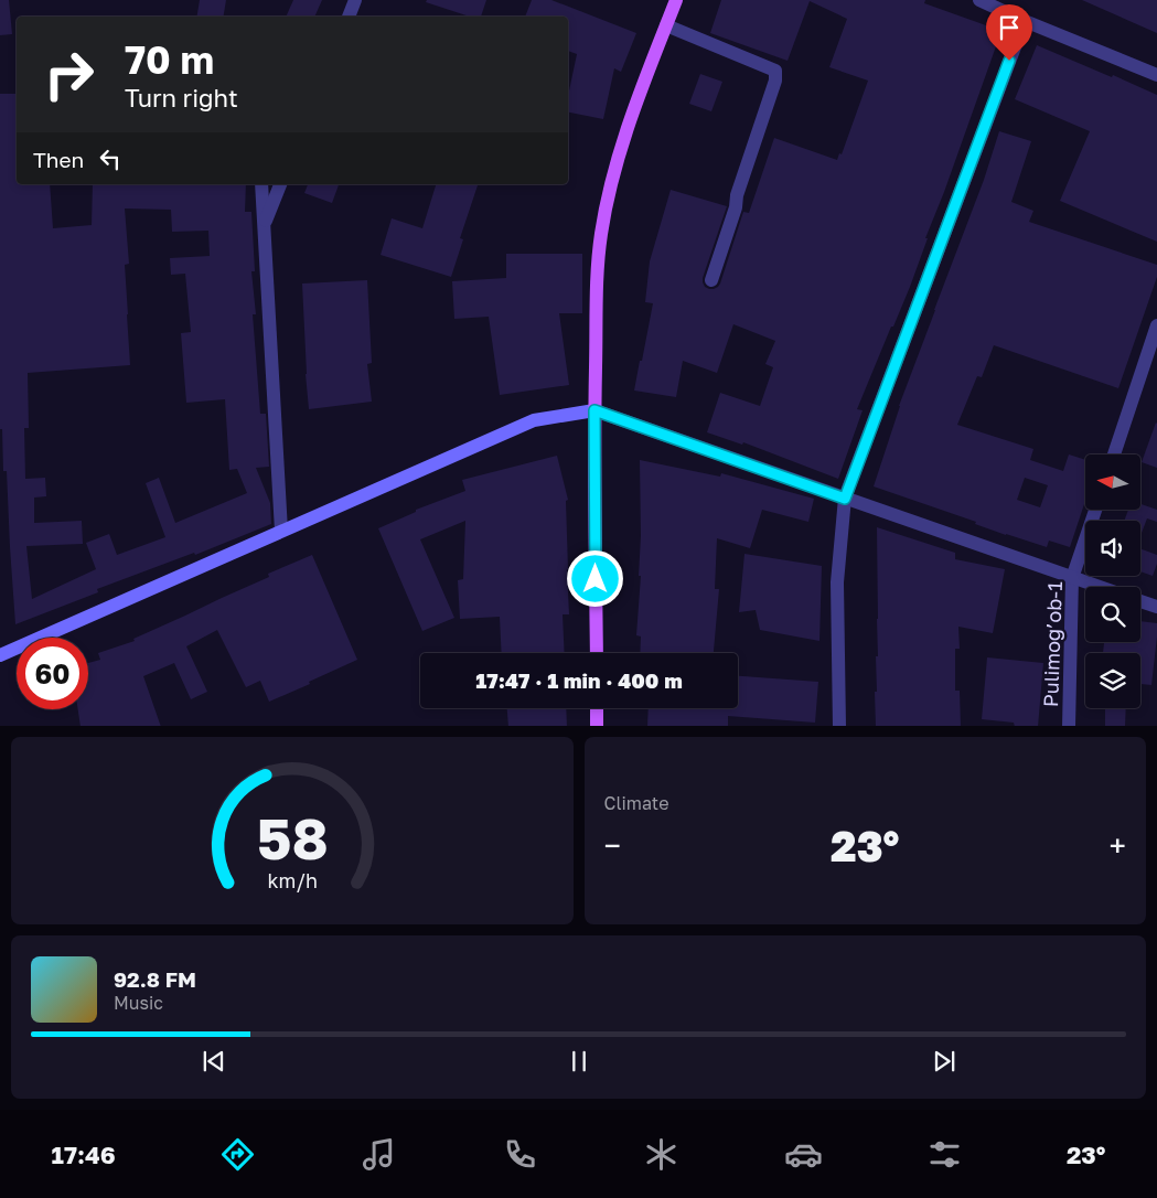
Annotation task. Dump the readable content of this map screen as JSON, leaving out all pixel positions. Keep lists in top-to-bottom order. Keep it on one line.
{"streets":{"street":["Pulimog’ob-1"]},"north":"left","page":{"turn":["70 m","Turn right"],"then":"Then","limit":"60","trip":"17:47 · 1 min · 400 m","tile":"Climate","heat":["−","23°","+"],"song":["92.8 FM","Music"],"tabs":["17:46","23°"],"gauge":["58","km/h"]}}
